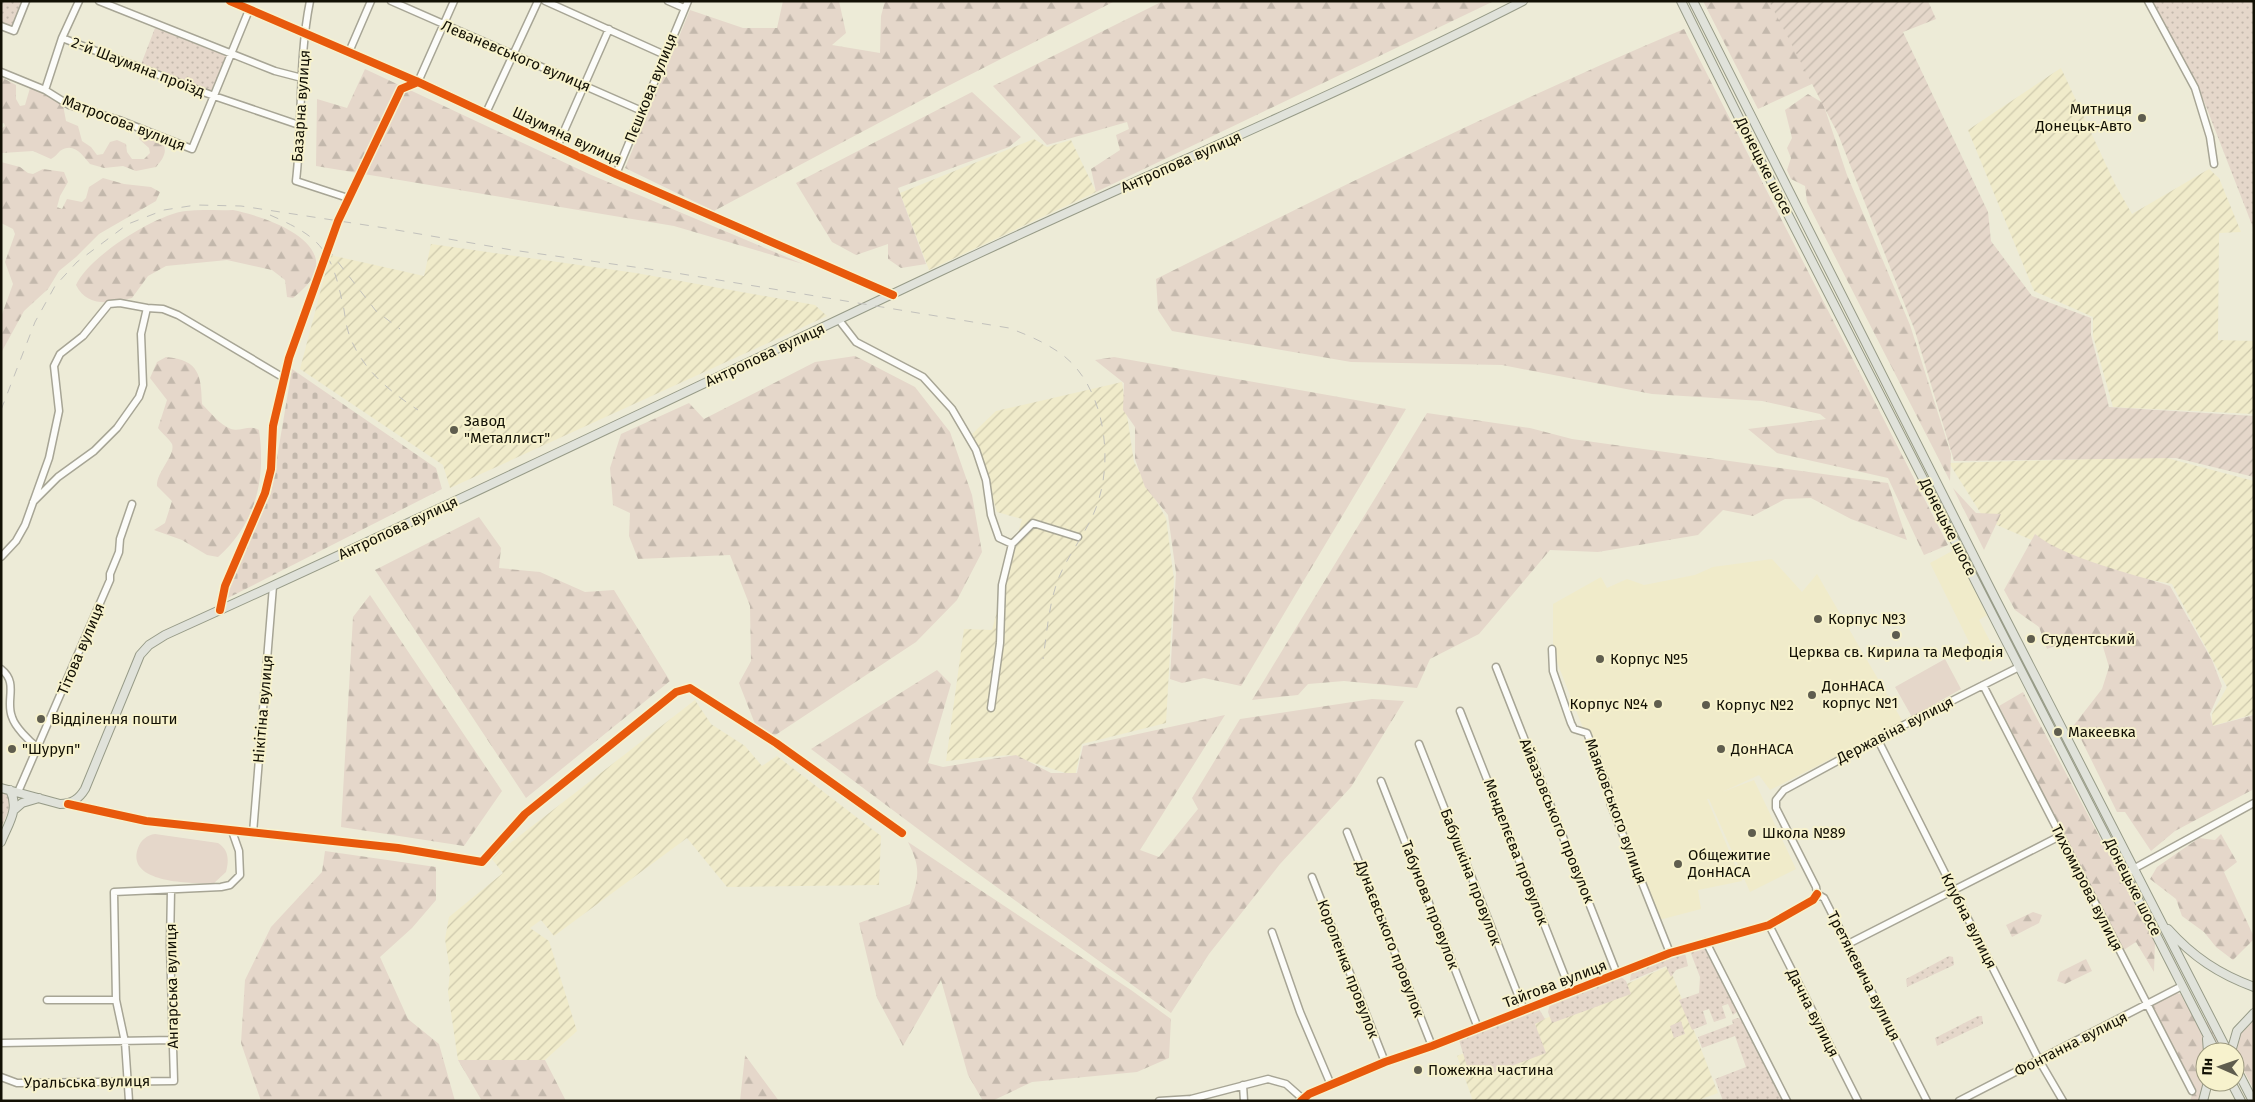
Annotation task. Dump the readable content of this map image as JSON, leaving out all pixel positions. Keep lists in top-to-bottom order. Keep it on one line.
{"streets":{"main road":["Антропова вулиця","Донецьке шосе"],"street":["Леваневського вулиця","2-й Шаумяна проїзд","Пєшкова вулиця","Базарна вулиця","Матросова вулиця","Шаумяна вулиця","Тітова вулиця","Нікітіна вулиця","Державіна вулиця","Маяковського вулиця","Айвазовського провулок","Менделєєва провулок","Бабушкіна провулок","Тихомирова вулиця","Табунова провулок","Клубна вулиця","Дунаєвського провулок","Короленка провулок","Третякевича вулиця","Тайгова вулиця","Ангарська вулиця","Дачна вулиця","Фонтанна вулиця","Уральська вулиця"]},"crossings":[["Леваневського вулиця","Пєшкова вулиця"],["2-й Шаумяна проїзд","Базарна вулиця"],["2-й Шаумяна проїзд","Матросова вулиця"],["Пєшкова вулиця","Шаумяна вулиця"],["Базарна вулиця","Шаумяна вулиця"],["Шаумяна вулиця","Антропова вулиця"],["Антропова вулиця","Нікітіна вулиця"],["Донецьке шосе","Державіна вулиця"],["Донецьке шосе","Фонтанна вулиця"],["Державіна вулиця","Тихомирова вулиця"],["Державіна вулиця","Клубна вулиця"],["Державіна вулиця","Третякевича вулиця"],["Маяковського вулиця","Тайгова вулиця"],["Айвазовського провулок","Тайгова вулиця"],["Менделєєва провулок","Тайгова вулиця"],["Бабушкіна провулок","Тайгова вулиця"],["Тихомирова вулиця","Фонтанна вулиця"],["Табунова провулок","Тайгова вулиця"],["Клубна вулиця","Фонтанна вулиця"],["Дунаєвського провулок","Тайгова вулиця"],["Короленка провулок","Тайгова вулиця"],["Третякевича вулиця","Тайгова вулиця"],["Тайгова вулиця","Дачна вулиця"],["Ангарська вулиця","Уральська вулиця"]],"places":["Митниця Донецьк-Авто","Завод \"Металлист\"","Корпус №3","Церква св. Кирила та Мефодія","Студентський","Корпус №5","ДонНАСА корпус №1","Корпус №4","Корпус №2","Відділення пошти","Макеевка","\"Шуруп\"","ДонНАСА","Школа №89","Общежитие ДонНАСА","Пожежна частина"],"north":"left"}
